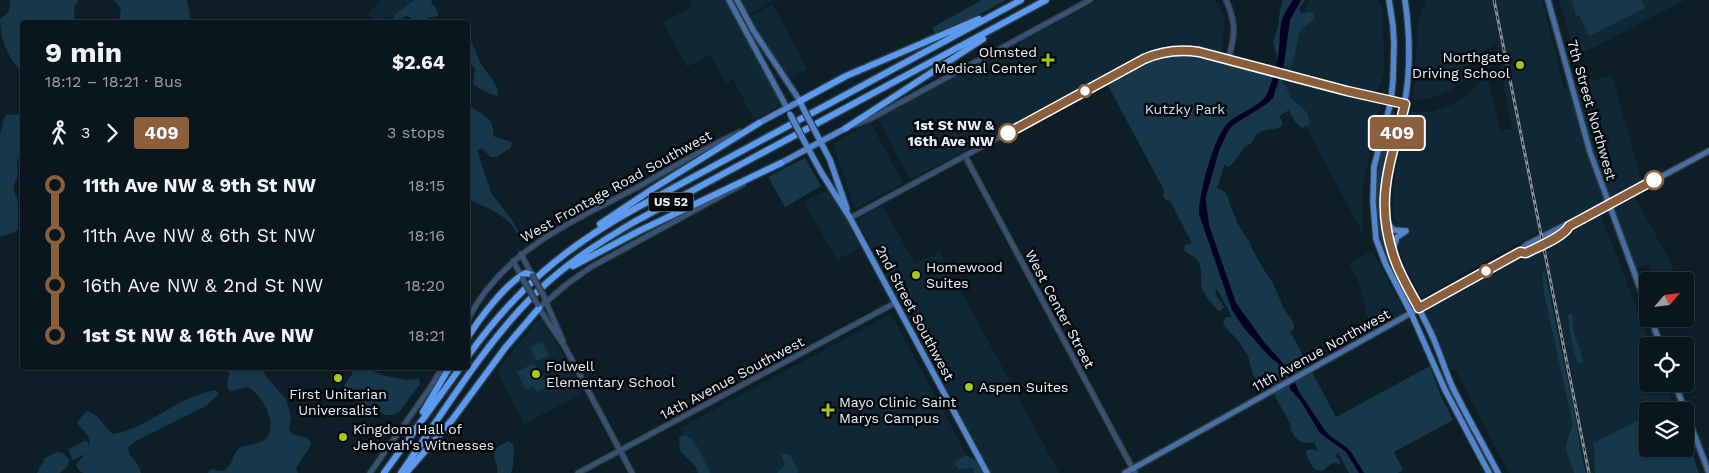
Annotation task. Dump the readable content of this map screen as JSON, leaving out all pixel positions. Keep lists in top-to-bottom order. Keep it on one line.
{"streets":{"highway":["US 52"],"main road":["7th Street Northwest","West Frontage Road Southwest","2nd Street Southwest","11th Avenue Northwest"],"street":["West Center Street","14th Avenue Southwest"]},"crossings":[["7th Street Northwest","11th Avenue Northwest"],["West Frontage Road Southwest","2nd Street Southwest"],["West Center Street","11th Avenue Northwest"],["2nd Street Southwest","14th Avenue Southwest"]],"parks":["Kutzky Park"],"places":{"health":["Olmsted Medical Center","Mayo Clinic Saint Marys Campus"],"other":["Northgate Driving School","1st St NW & 16th Ave NW","Homewood Suites","Folwell Elementary School","First Unitarian Universalist","Aspen Suites","Kingdom Hall of Jehovah's Witnesses"]},"lines":["bus line 409"],"north":"top right","page":{"on_map":"409","heading":["9 min","18:12 – 18:21 · Bus","$2.64"],"legs":["3","409","3 stops"],"list":[{"name":"11th Ave NW & 9th St NW","value":"18:15"},{"name":"11th Ave NW & 6th St NW","value":"18:16"},{"name":"16th Ave NW & 2nd St NW","value":"18:20"},{"name":"1st St NW & 16th Ave NW","value":"18:21"}]}}
